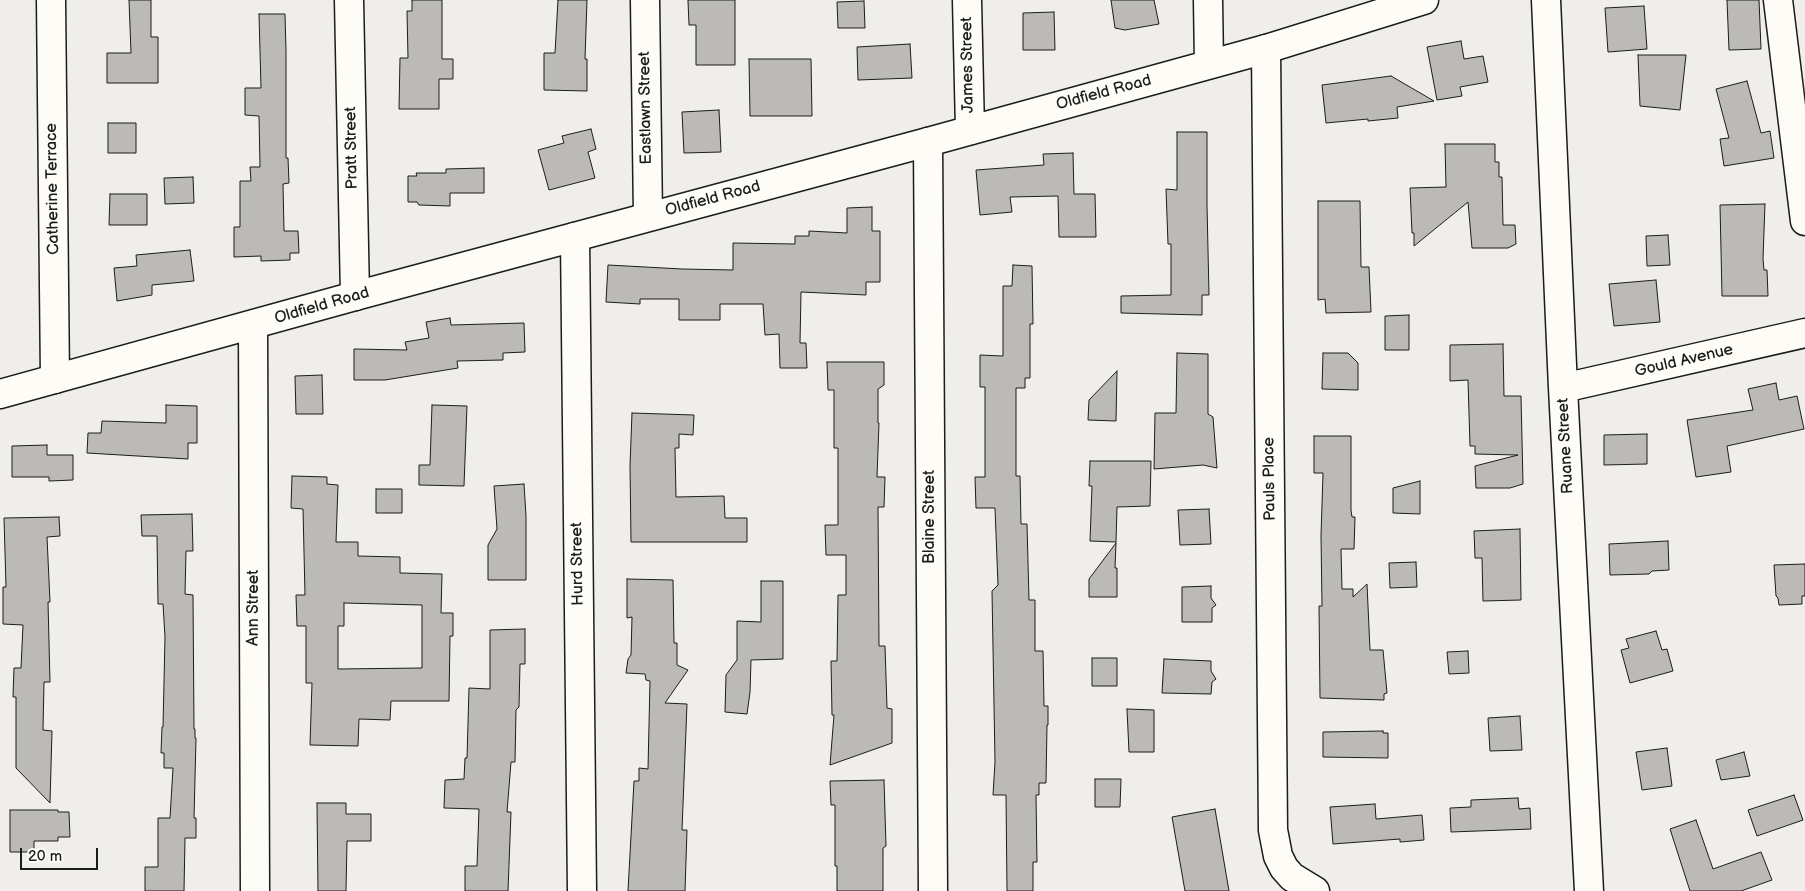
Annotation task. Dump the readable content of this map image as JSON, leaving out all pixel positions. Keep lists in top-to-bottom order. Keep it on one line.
{"streets":{"street":["James Street","Oldfield Road","Eastlawn Street","Pratt Street","Catherine Terrace","Gould Avenue","Ruane Street","Pauls Place","Blaine Street","Hurd Street","Ann Street"]},"crossings":[["James Street","Oldfield Road"],["Oldfield Road","Eastlawn Street"],["Oldfield Road","Pratt Street"],["Oldfield Road","Catherine Terrace"],["Oldfield Road","Pauls Place"],["Oldfield Road","Blaine Street"],["Oldfield Road","Hurd Street"],["Oldfield Road","Ann Street"],["Gould Avenue","Ruane Street"]],"scale_bar":"20 m"}
